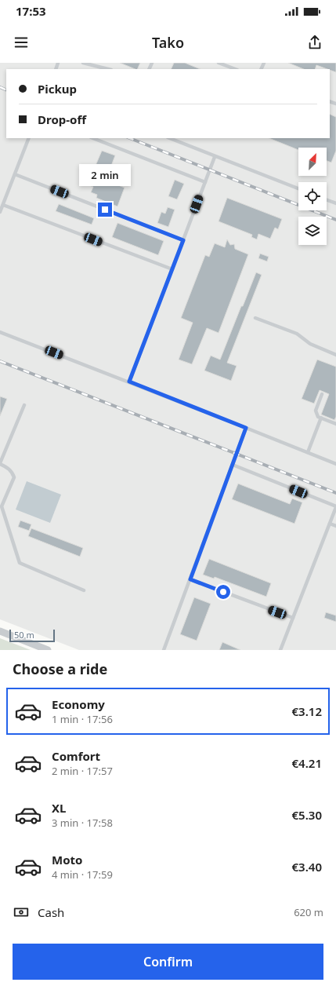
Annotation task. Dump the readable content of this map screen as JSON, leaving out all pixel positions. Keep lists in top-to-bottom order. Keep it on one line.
{"scale_bar":"50 m","north":"top right","page":{"status":"17:53","header":"Tako","banner":["Pickup","Drop-off"],"bubble":"2 min","scale":"50 m","heading":"Choose a ride","list":[{"name":"Economy","note":"1 min · 17:56","value":"€3.12"},{"name":"Comfort","note":"2 min · 17:57","value":"€4.21"},{"name":"XL","note":"3 min · 17:58","value":"€5.30"},{"name":"Moto","note":"4 min · 17:59","value":"€3.40"}],"pay":["Cash","620 m"],"buttons":"Confirm"}}
